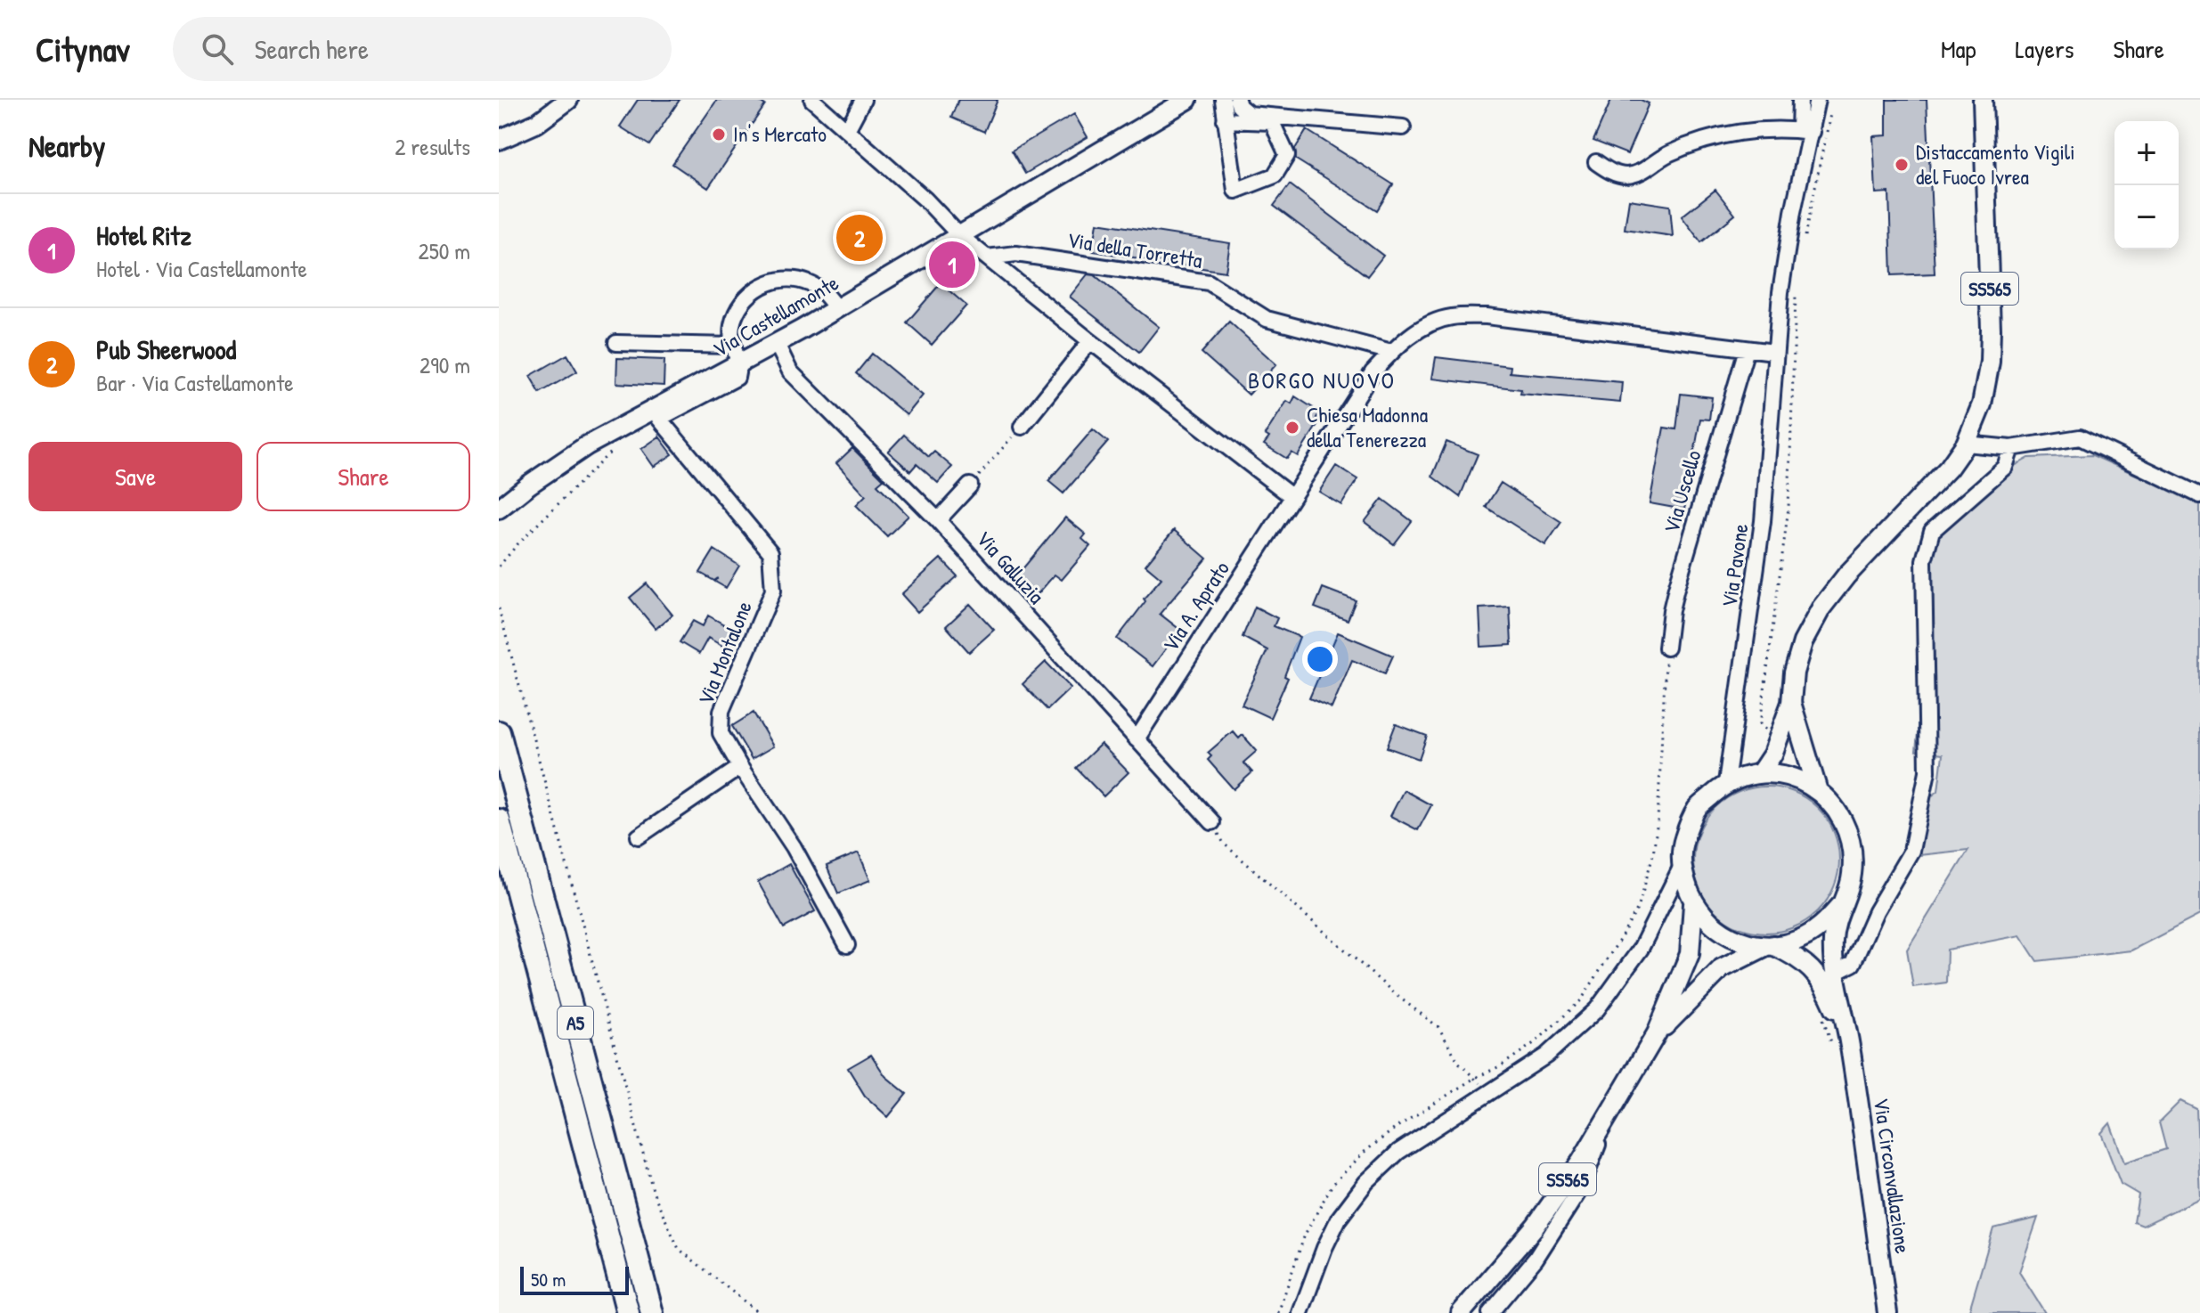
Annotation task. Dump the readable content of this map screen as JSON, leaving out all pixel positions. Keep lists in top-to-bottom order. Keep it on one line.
{"streets":{"highway":["A5"],"main road":["SS565","Via Castellamonte","Via Circonvallazione"],"street":["Via della Torretta","Via Uscello","Via Pavone","Via Galluzia","Via A. Aprato","Via Montalone"]},"crossings":[["Via della Torretta","Via A. Aprato"],["SS565","Via Pavone"],["Via Castellamonte","Via Galluzia"],["Via Castellamonte","Via Montalone"],["Via Galluzia","Via A. Aprato"]],"districts":["BORGO NUOVO"],"places":["In's Mercato","Distaccamento Vigili del Fuoco Ivrea","Chiesa Madonna della Tenerezza"],"scale_bar":"50 m","page":{"header":"Citynav","search":"Search here","nav":["Map","Layers","Share"],"heading":["Nearby","2 results"],"map_buttons":["+","−"],"list":[{"mark":"1","name":"Hotel Ritz","note":"Hotel · Via Castellamonte","value":"250 m"},{"mark":"2","name":"Pub Sheerwood","note":"Bar · Via Castellamonte","value":"290 m"}],"pins":["2","1"],"buttons":["Save","Share"],"scale":"50 m"}}
